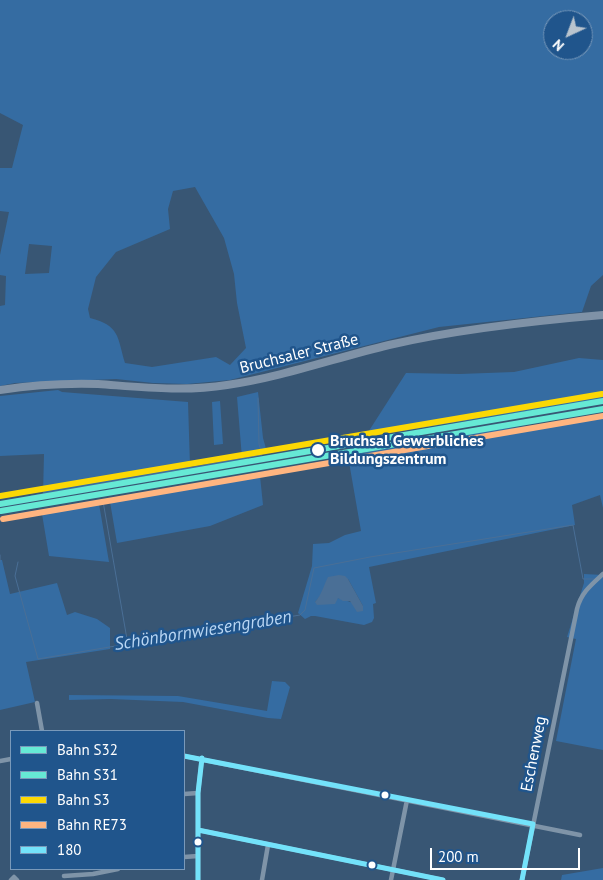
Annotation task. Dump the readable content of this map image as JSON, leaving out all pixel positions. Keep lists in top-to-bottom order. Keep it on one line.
{"streets":{"main road":["Bruchsaler Straße"],"street":["Eschenweg"]},"water":["Schönbornwiesengraben"],"places":["Bruchsal Gewerbliches Bildungszentrum"],"lines":["rail line S3","rail line S32","rail line S31","rail line RE73","transit line 180"],"legend":["Bahn S32","Bahn S31","Bahn S3","Bahn RE73","180"],"scale_bar":"200 m","north":"bottom left"}
